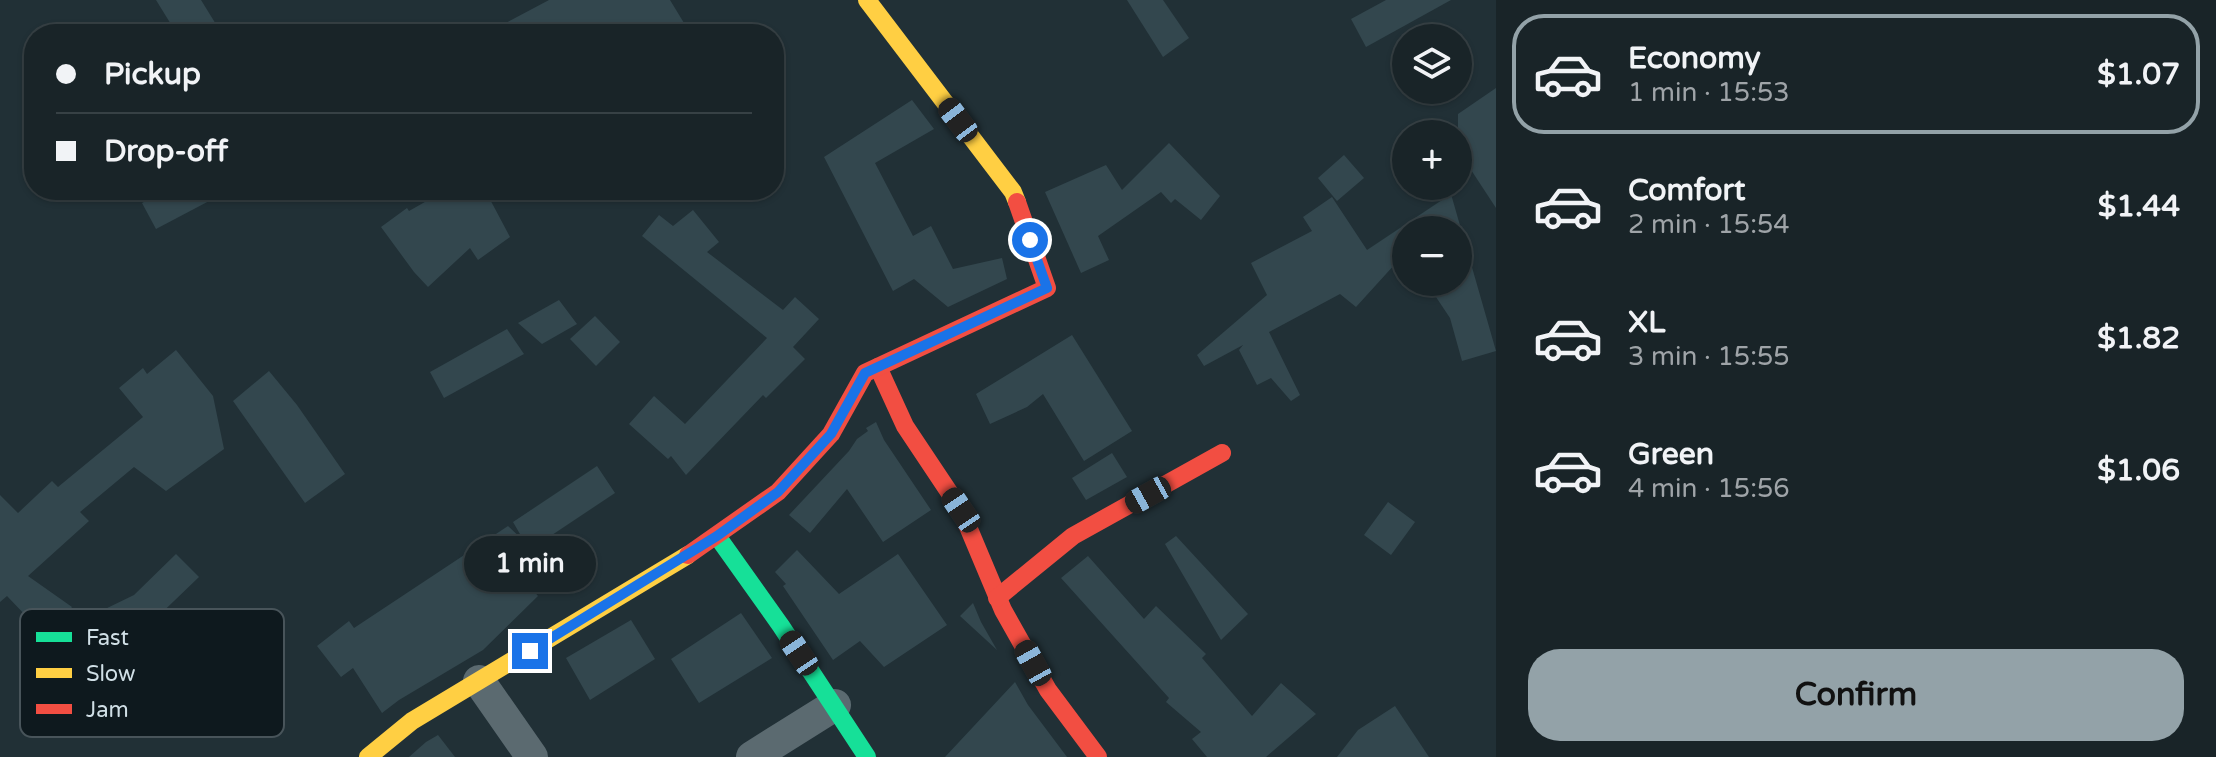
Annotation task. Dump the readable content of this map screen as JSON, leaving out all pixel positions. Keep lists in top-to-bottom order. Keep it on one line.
{"legend":["Fast","Slow","Jam"],"page":{"list":[{"name":"Economy","note":"1 min · 15:53","value":"$1.07"},{"name":"Comfort","note":"2 min · 15:54","value":"$1.44"},{"name":"XL","note":"3 min · 15:55","value":"$1.82"},{"name":"Green","note":"4 min · 15:56","value":"$1.06"}],"map_buttons":["+","−"],"banner":["Pickup","Drop-off"],"bubble":"1 min","buttons":"Confirm"}}
